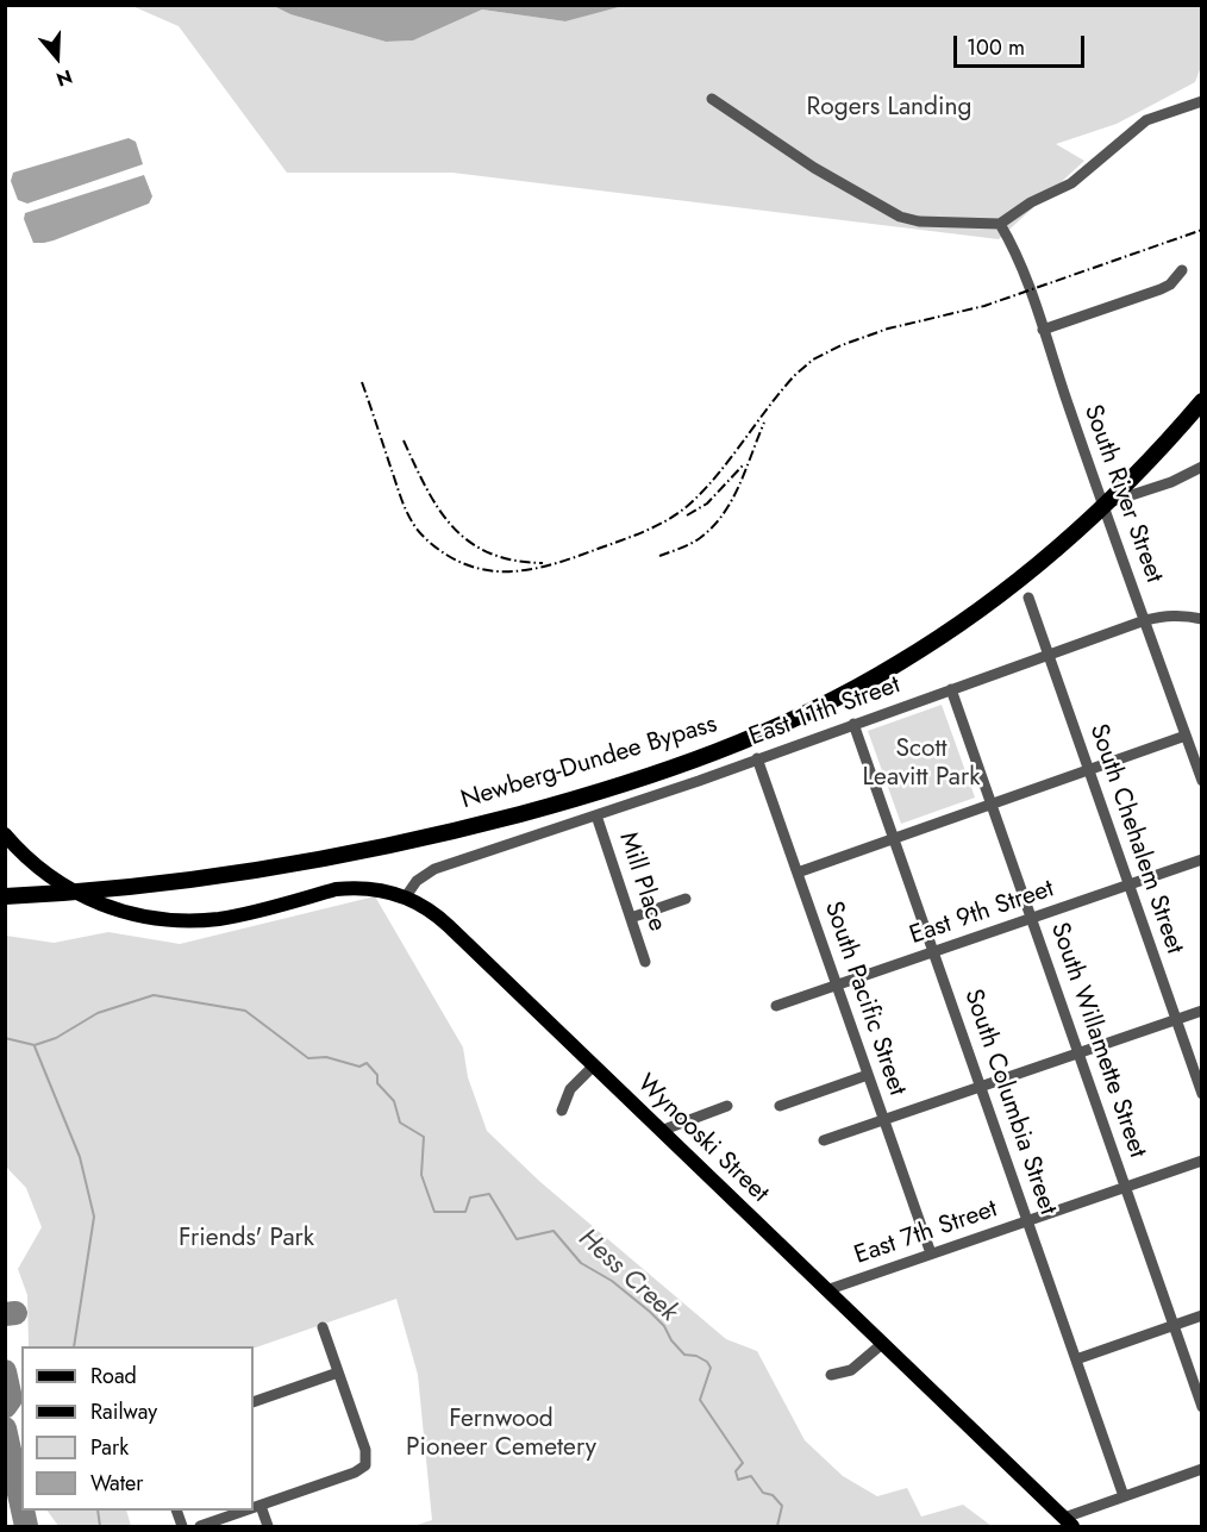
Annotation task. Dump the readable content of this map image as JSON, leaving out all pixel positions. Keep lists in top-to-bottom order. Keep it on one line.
{"streets":{"highway":["Newberg-Dundee Bypass"],"main road":["Wynooski Street"],"street":["South River Street","East 11th Street","South Chehalem Street","Mill Place","East 9th Street","South Pacific Street","South Willamette Street","South Columbia Street","East 7th Street"]},"crossings":[["South River Street","East 11th Street"],["East 11th Street","South Chehalem Street"],["East 11th Street","Mill Place"],["East 11th Street","South Pacific Street"],["East 11th Street","South Willamette Street"],["East 11th Street","South Columbia Street"],["East 11th Street","Wynooski Street"],["South Chehalem Street","East 9th Street"],["East 9th Street","South Pacific Street"],["East 9th Street","South Willamette Street"],["East 9th Street","South Columbia Street"],["South Pacific Street","East 7th Street"],["South Willamette Street","East 7th Street"],["South Columbia Street","East 7th Street"],["Wynooski Street","East 7th Street"]],"water":["Hess Creek"],"parks":["Rogers Landing","Scott Leavitt Park","Friends' Park","Fernwood Pioneer Cemetery"],"legend":["Road","Railway","Park","Water"],"scale_bar":"100 m","north":"bottom"}
